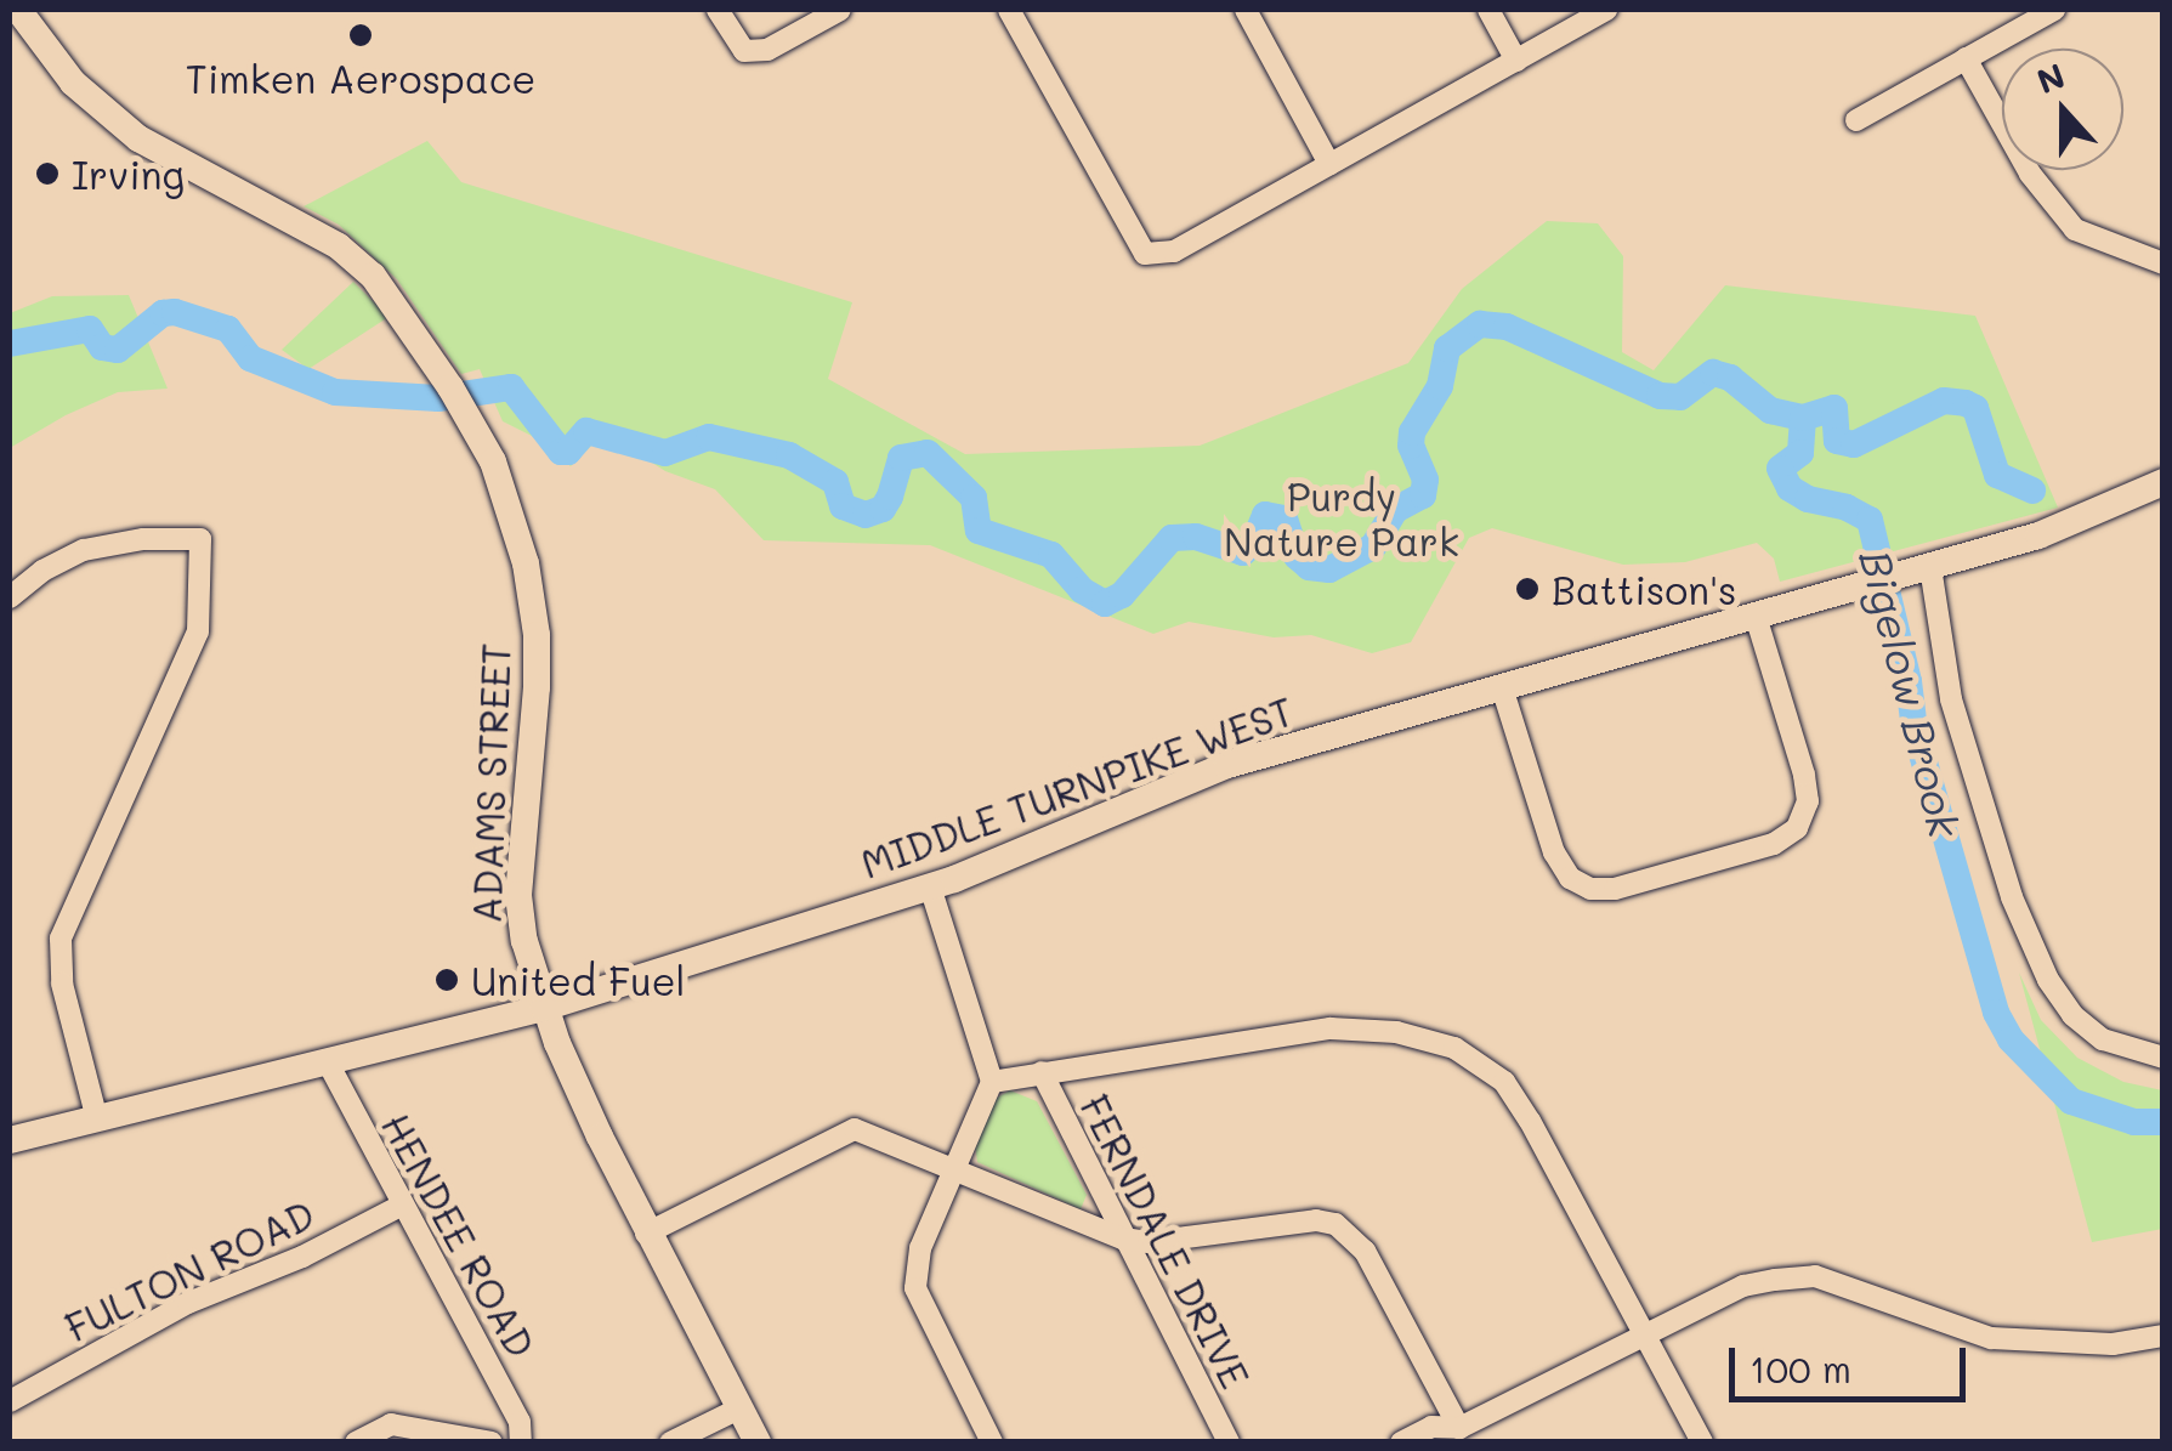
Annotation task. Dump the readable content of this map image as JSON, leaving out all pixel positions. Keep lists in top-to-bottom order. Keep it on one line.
{"streets":{"main road":["ADAMS STREET","MIDDLE TURNPIKE WEST"],"street":["HENDEE ROAD","FERNDALE DRIVE","FULTON ROAD"]},"crossings":[["ADAMS STREET","MIDDLE TURNPIKE WEST"],["MIDDLE TURNPIKE WEST","HENDEE ROAD"],["HENDEE ROAD","FULTON ROAD"]],"water":["Bigelow Brook"],"parks":["Purdy Nature Park"],"places":["Timken Aerospace","Irving","Battison's","United Fuel"],"scale_bar":"100 m","north":"top"}
